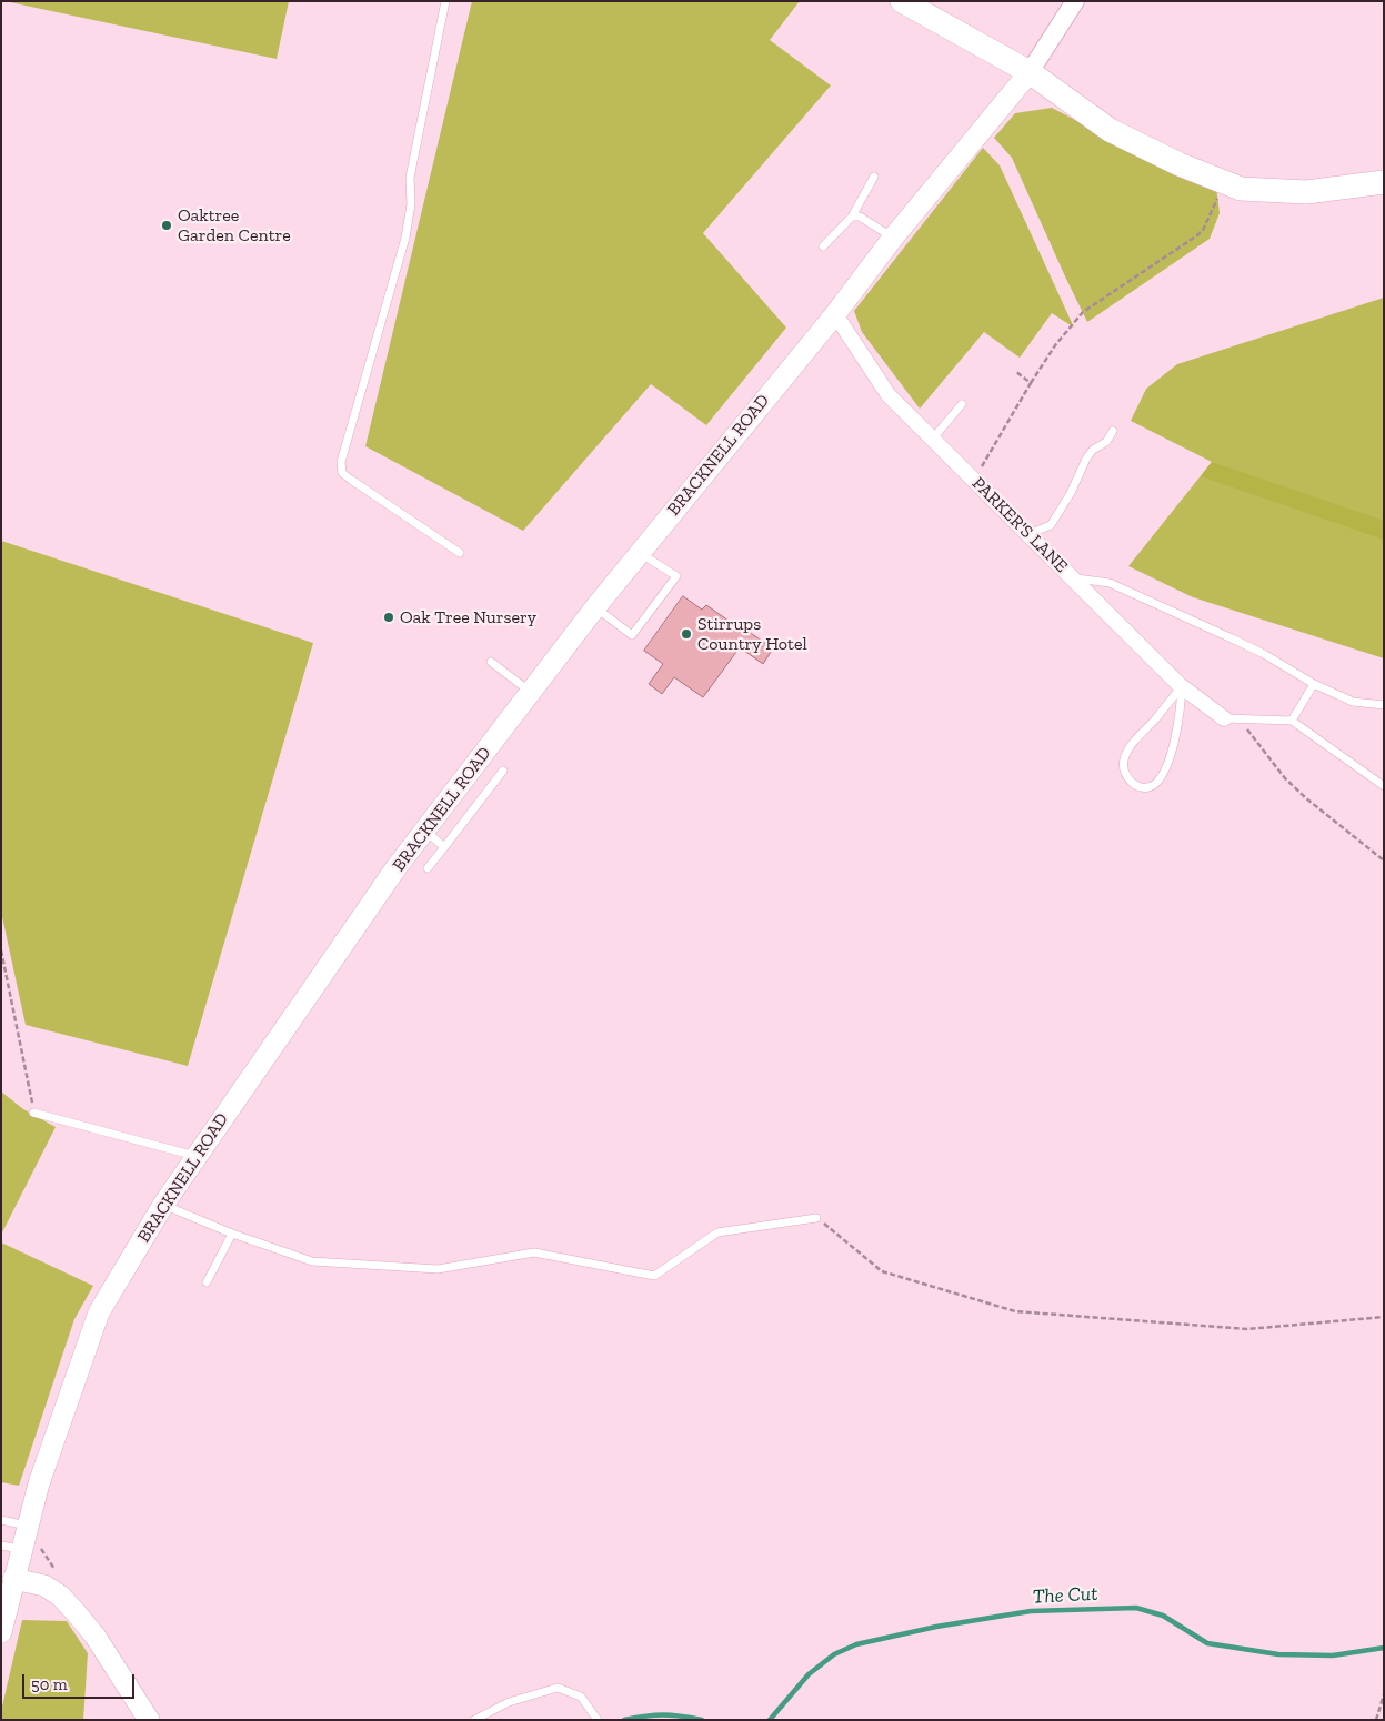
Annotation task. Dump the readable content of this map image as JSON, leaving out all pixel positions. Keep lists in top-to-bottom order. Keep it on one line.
{"streets":{"main road":["BRACKNELL ROAD"],"street":["PARKER'S LANE"]},"crossings":[["BRACKNELL ROAD","PARKER'S LANE"]],"water":["The Cut"],"places":["Oaktree Garden Centre","Oak Tree Nursery","Stirrups Country Hotel"],"scale_bar":"50 m"}
